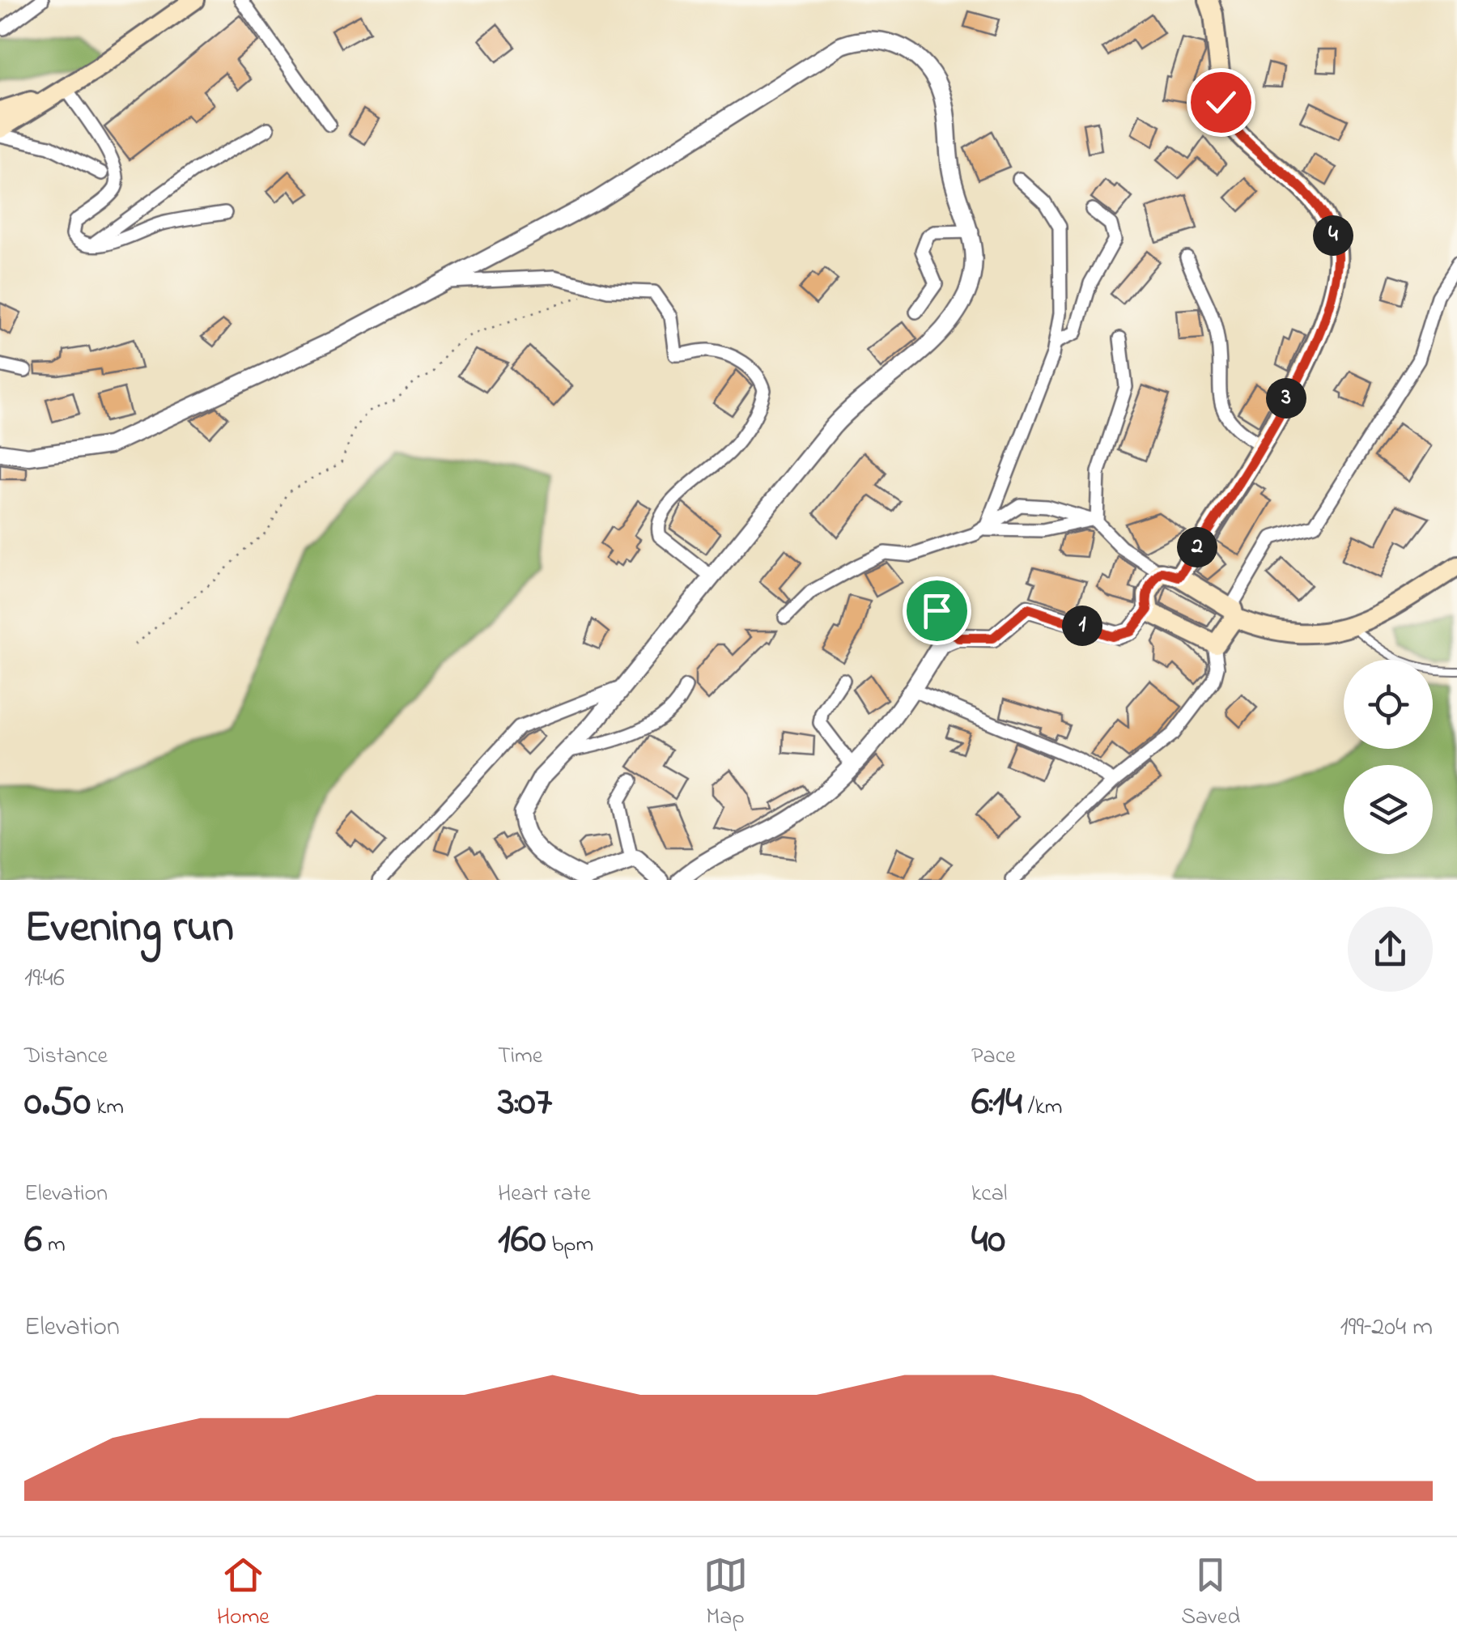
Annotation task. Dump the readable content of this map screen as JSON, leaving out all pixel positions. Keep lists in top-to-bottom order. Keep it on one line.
{"page":{"pins":["4","3","2","1"],"heading":["Evening run","19:46"],"stats":[["Distance","0.50 km"],["Time","3:07"],["Pace","6:14 /km"],["Elevation","6 m"],["Heart rate","160 bpm"],["kcal","40"]],"chart":["Elevation","199–204 m"],"tabs":["Home","Map","Saved"]}}
